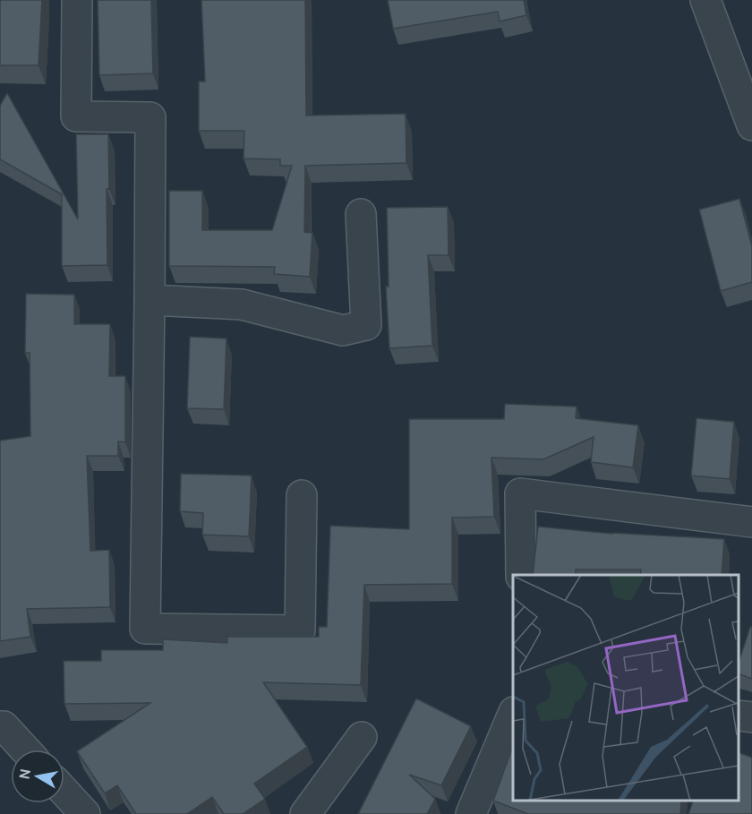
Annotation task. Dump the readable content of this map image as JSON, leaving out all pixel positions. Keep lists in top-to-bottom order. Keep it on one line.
{"north":"left"}
